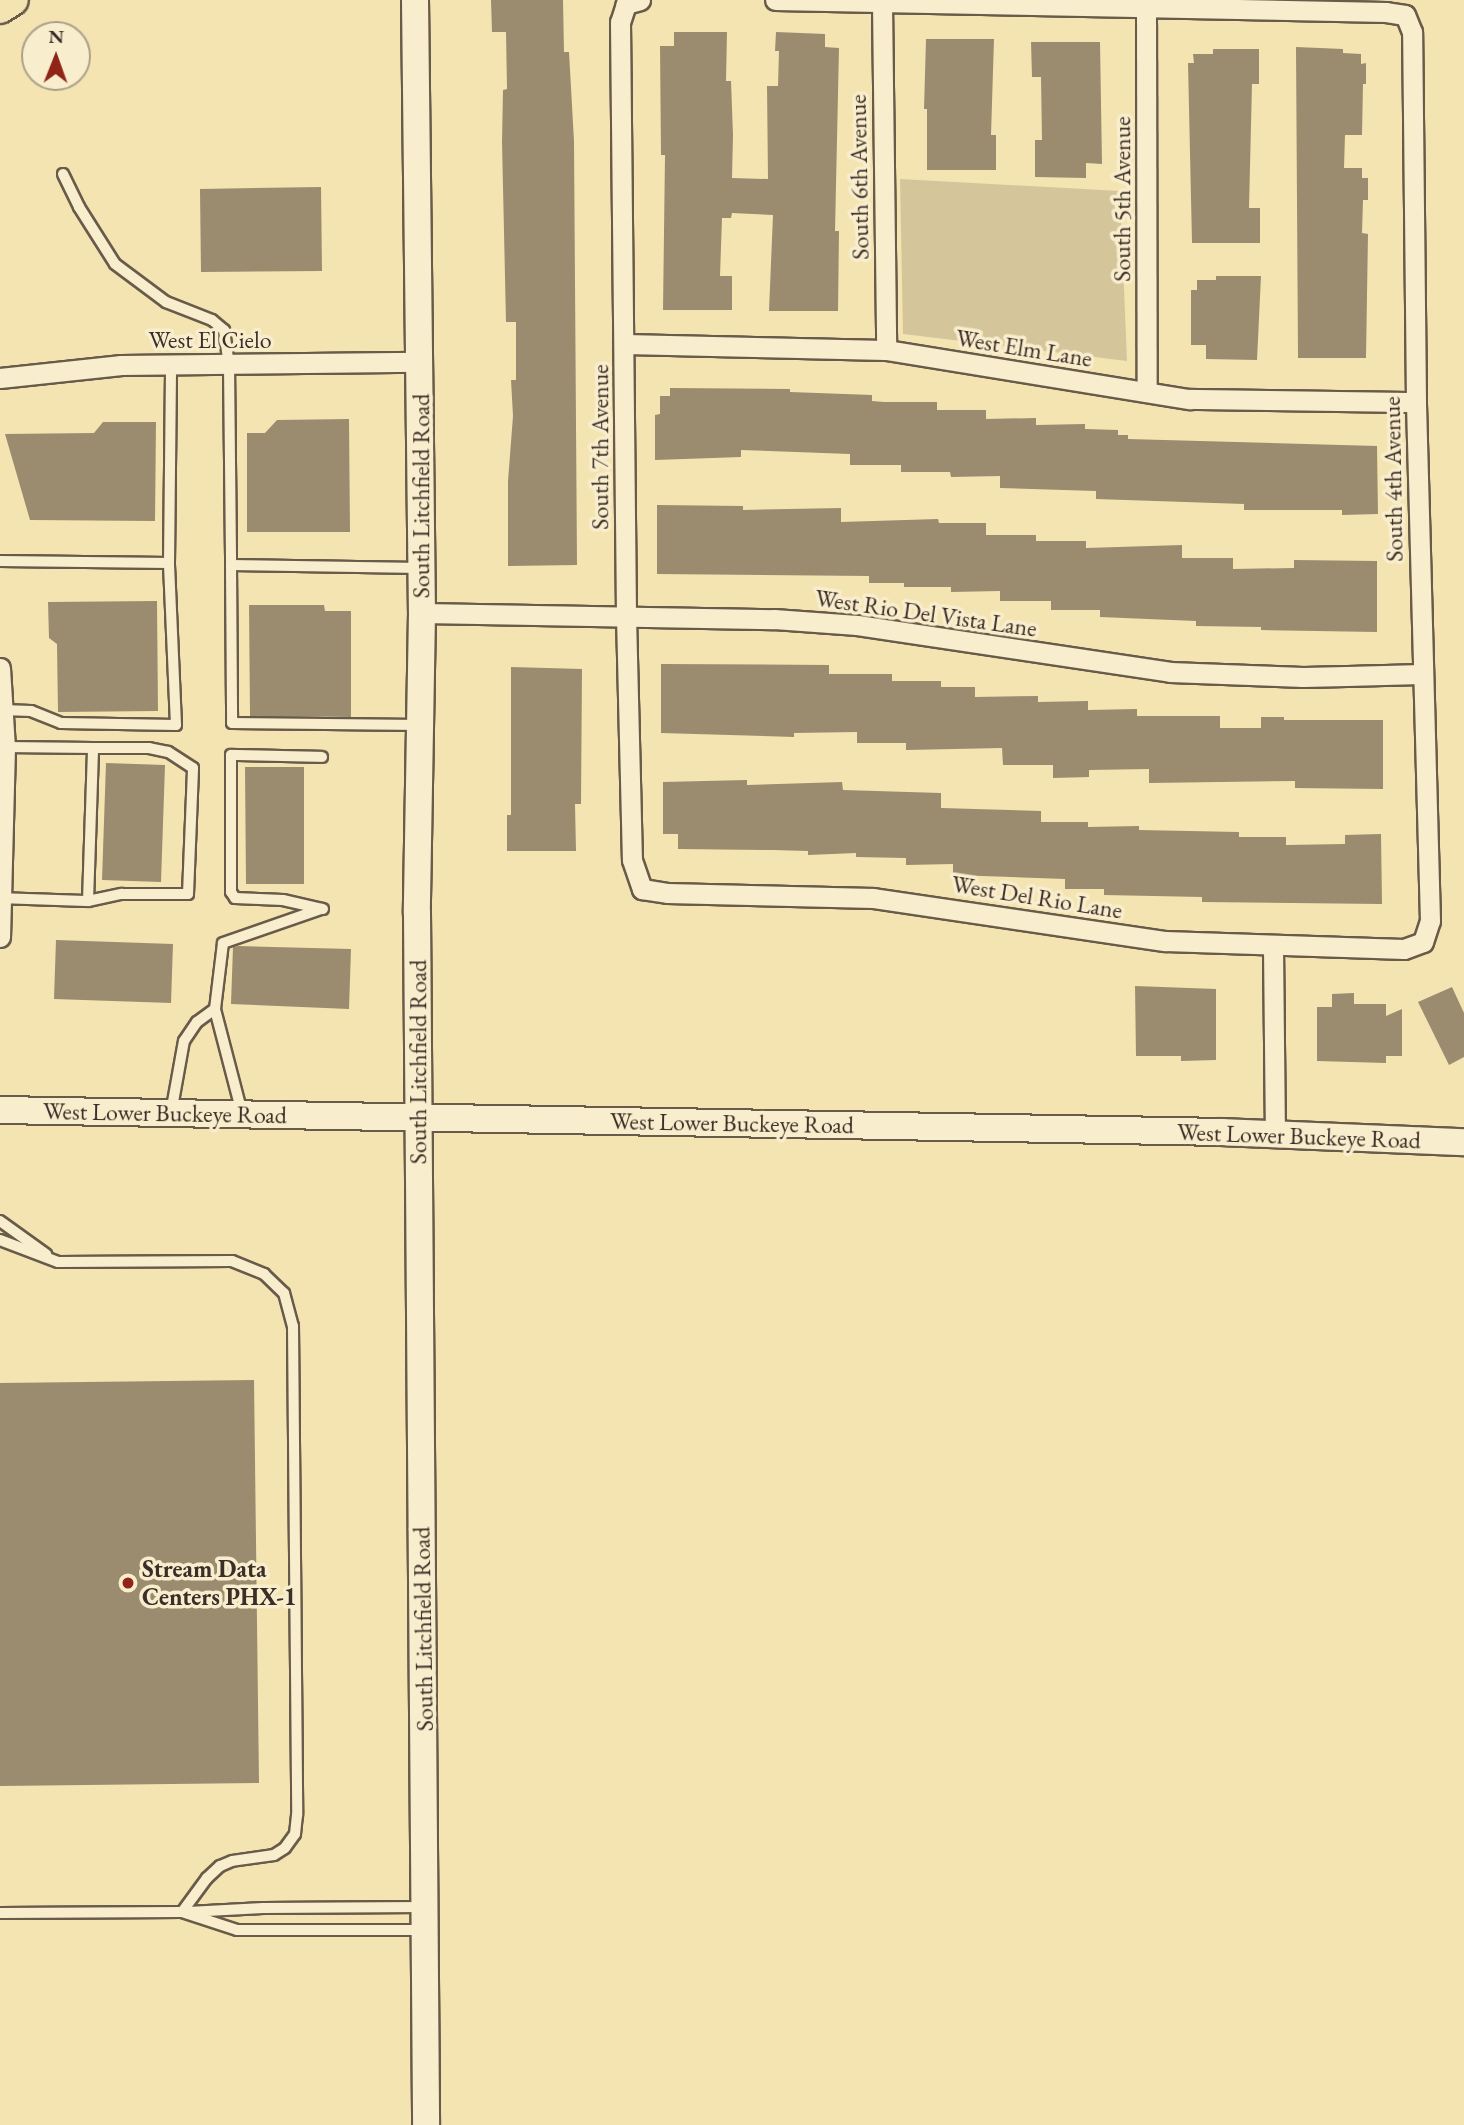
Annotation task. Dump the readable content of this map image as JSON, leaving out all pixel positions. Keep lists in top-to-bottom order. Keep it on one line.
{"streets":{"main road":["South Litchfield Road","West Lower Buckeye Road"],"street":["South 6th Avenue","South 5th Avenue","West El Cielo","West Elm Lane","South 7th Avenue","South 4th Avenue","West Rio Del Vista Lane","West Del Rio Lane"]},"crossings":[["South 6th Avenue","West Elm Lane"],["South 5th Avenue","West Elm Lane"],["South 5th Avenue","South 4th Avenue"],["West El Cielo","South Litchfield Road"],["West Elm Lane","South 7th Avenue"],["West Elm Lane","South 4th Avenue"],["South 7th Avenue","West Rio Del Vista Lane"],["South 7th Avenue","West Del Rio Lane"],["South 4th Avenue","West Rio Del Vista Lane"],["South 4th Avenue","West Del Rio Lane"],["South Litchfield Road","West Rio Del Vista Lane"],["South Litchfield Road","West Lower Buckeye Road"]],"places":["Stream Data Centers PHX-1"],"north":"top"}
